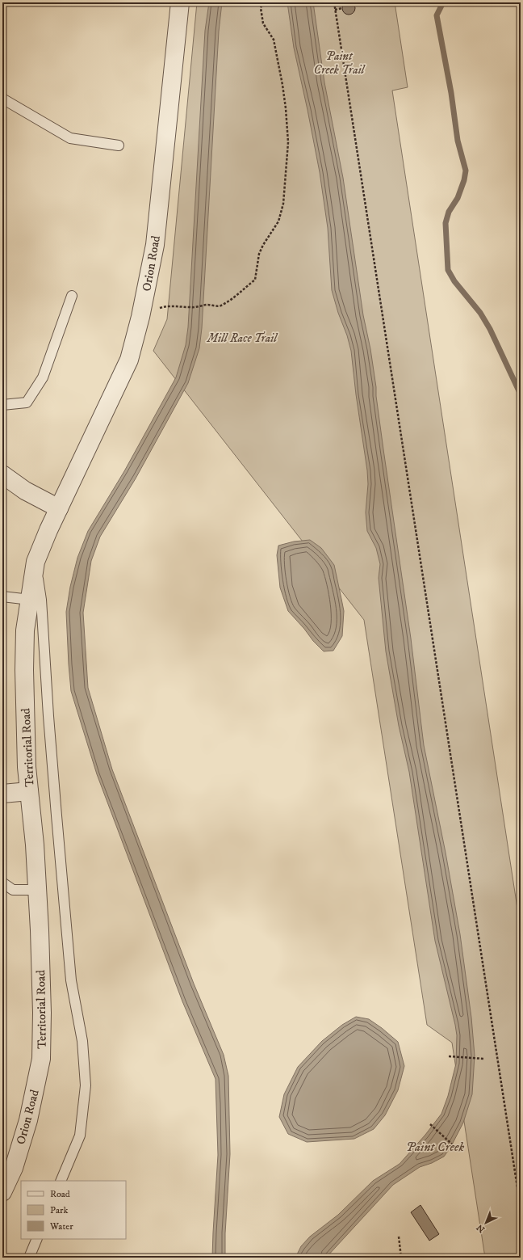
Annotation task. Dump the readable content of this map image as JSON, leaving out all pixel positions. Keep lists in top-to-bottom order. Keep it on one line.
{"streets":{"street":["Orion Road","Territorial Road"]},"crossings":[["Orion Road","Territorial Road"]],"water":["Paint Creek"],"parks":["Paint Creek Trail","Mill Race Trail"],"legend":["Road","Park","Water"],"north":"bottom left"}
